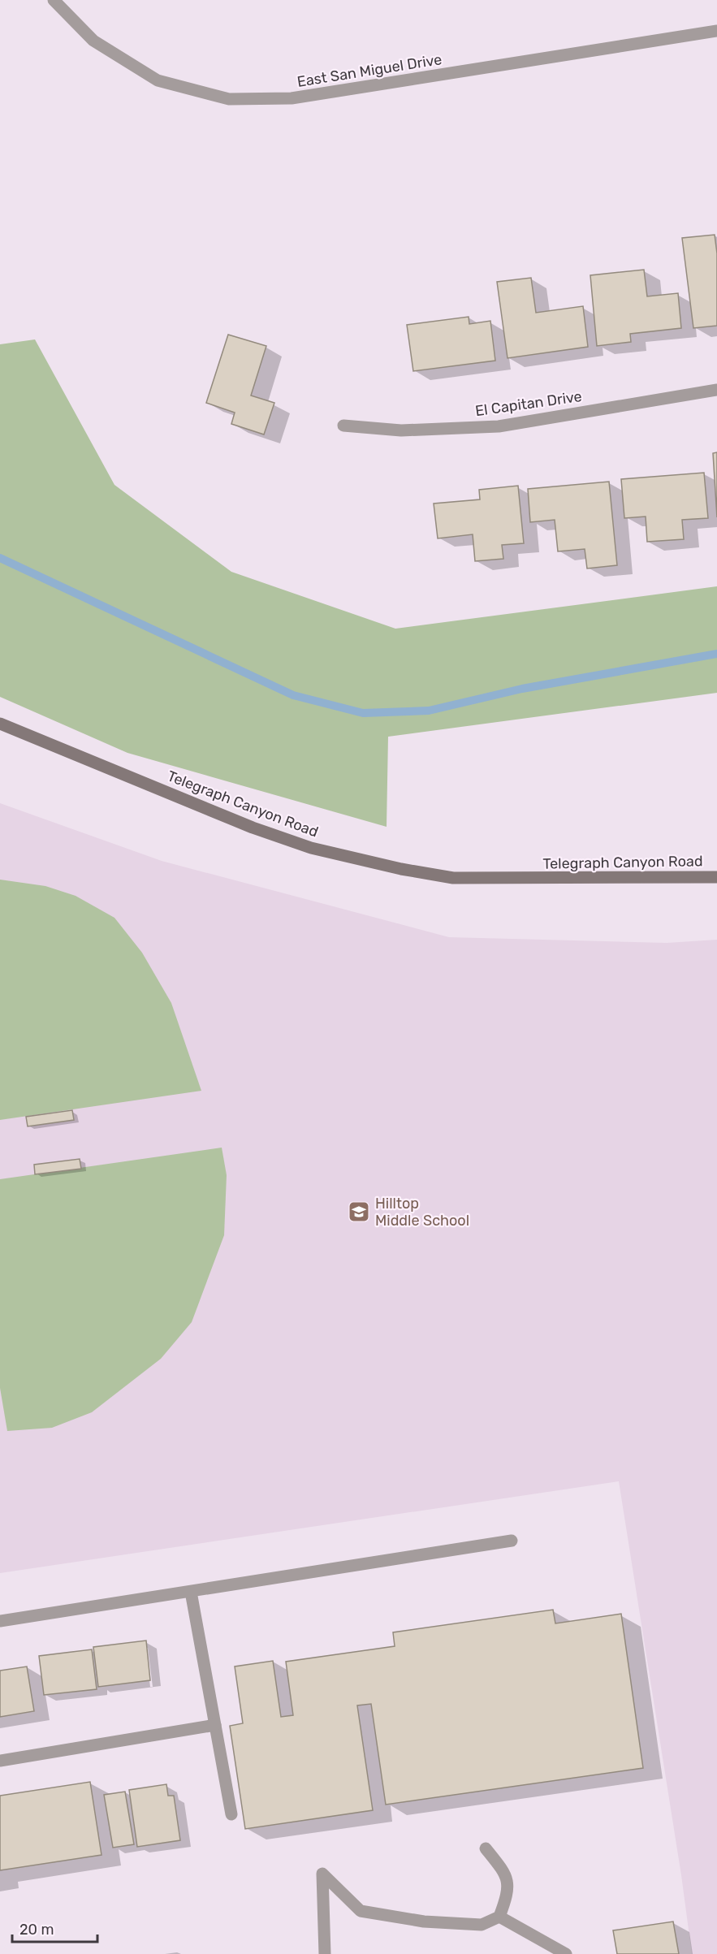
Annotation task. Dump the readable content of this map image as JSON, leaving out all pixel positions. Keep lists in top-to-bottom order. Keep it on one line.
{"streets":{"street":["East San Miguel Drive","El Capitan Drive","Telegraph Canyon Road"]},"places":{"school or university":["Hilltop Middle School"]},"scale_bar":"20 m"}
